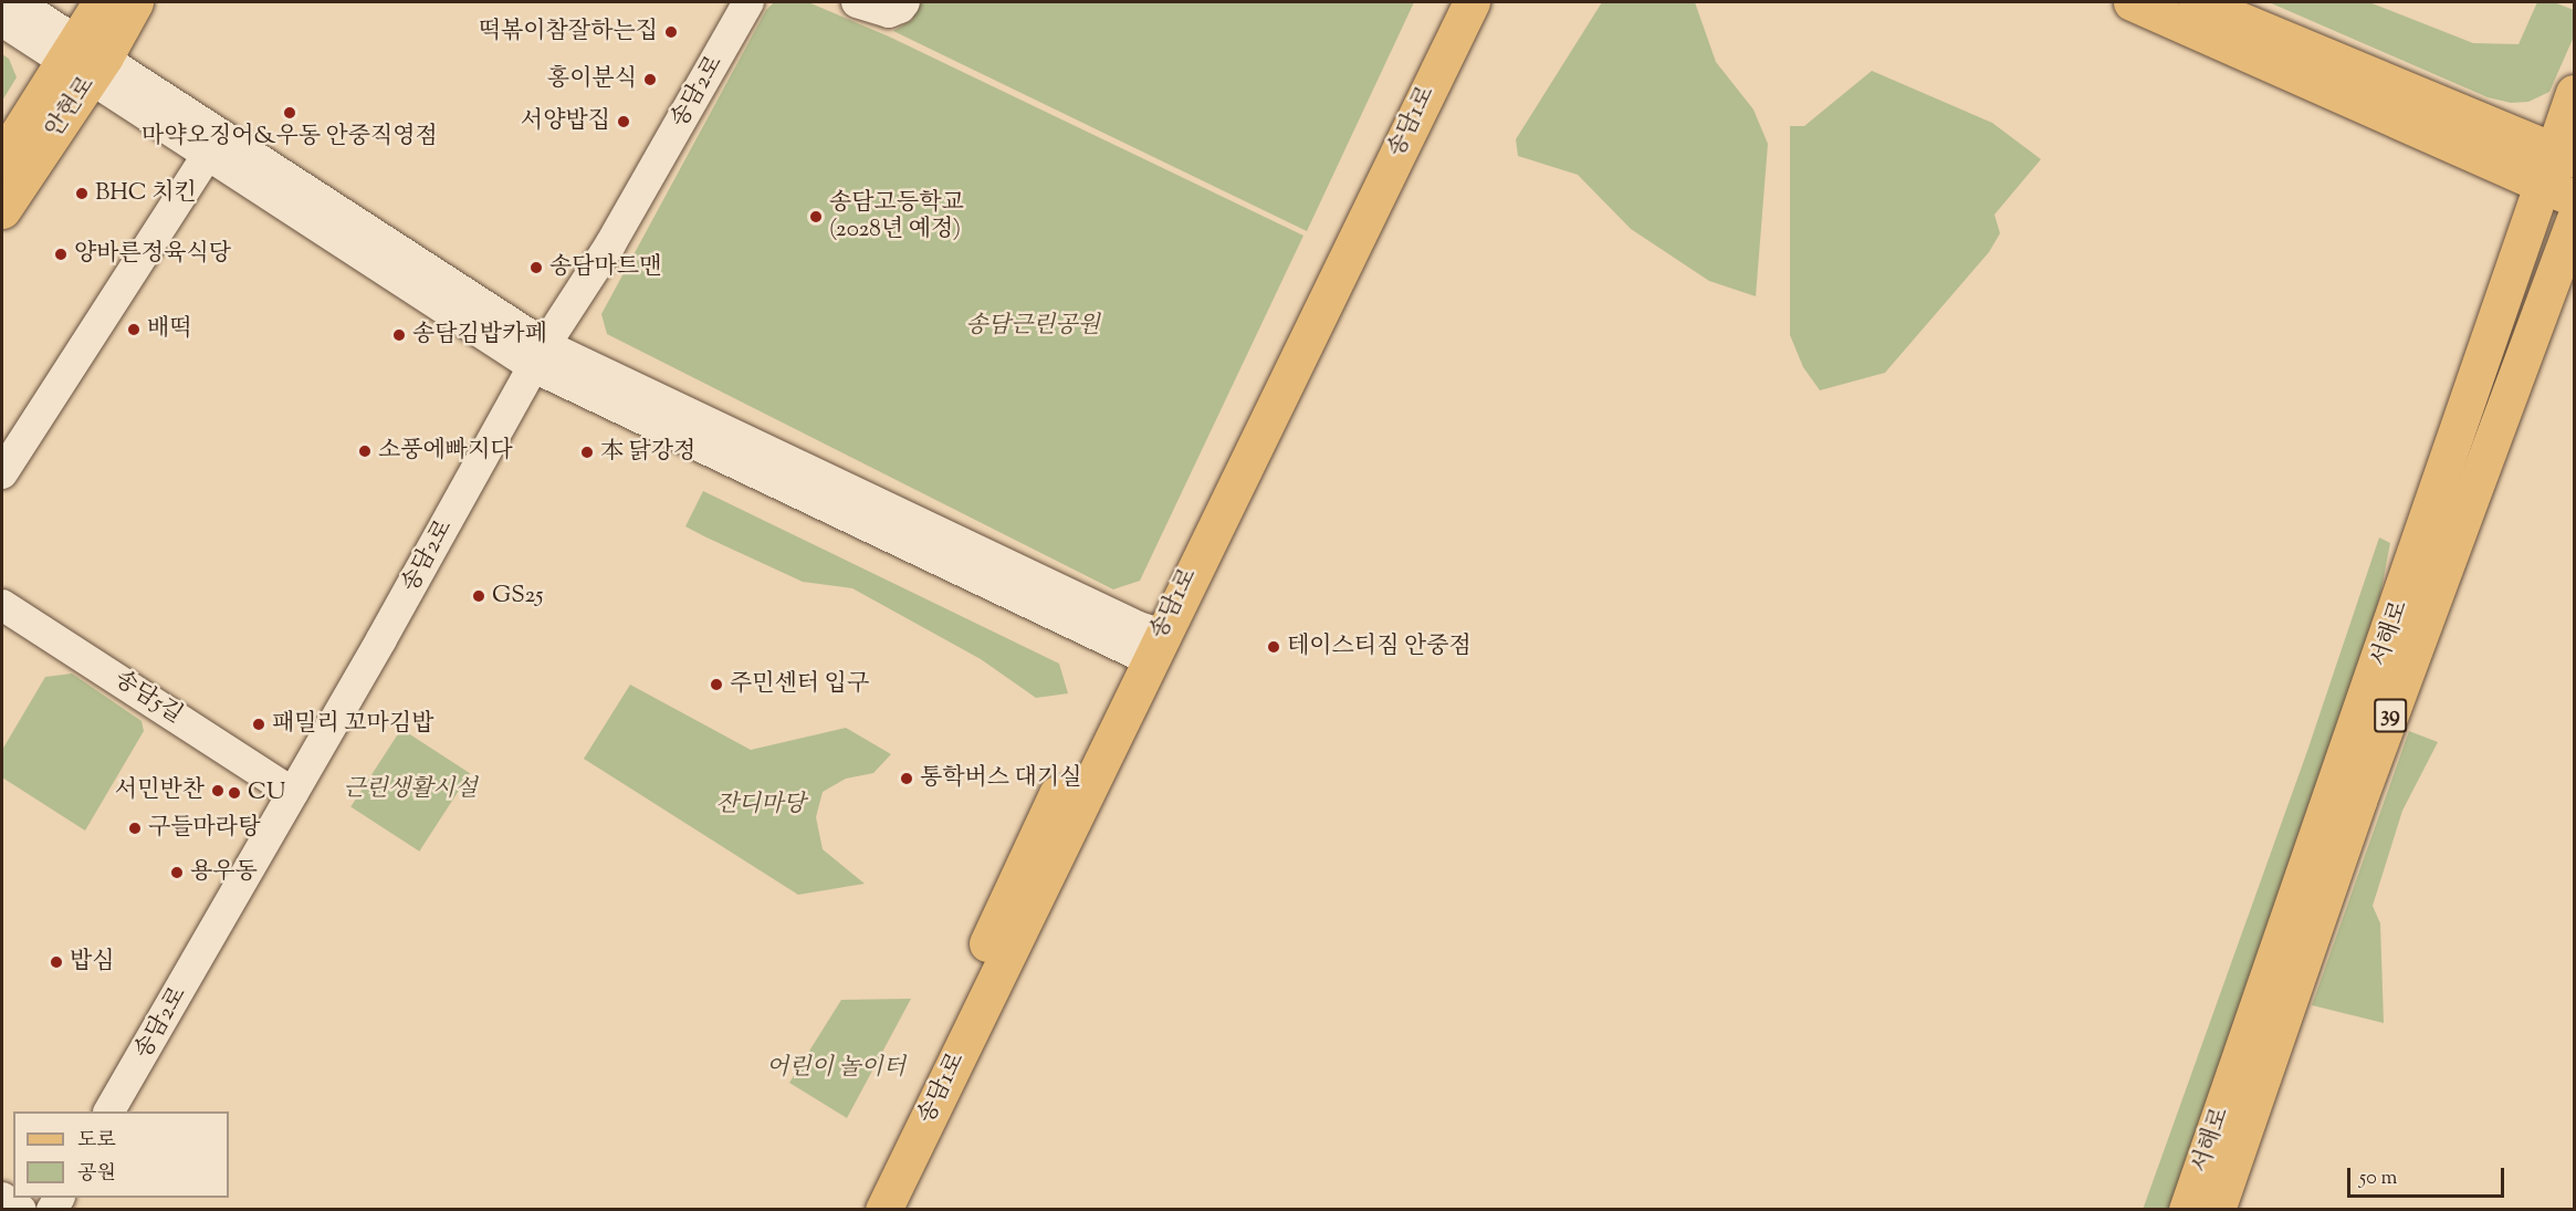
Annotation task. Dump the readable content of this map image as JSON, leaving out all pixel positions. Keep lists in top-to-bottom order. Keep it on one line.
{"streets":{"main road":["안현로","송담1로","서해로","39"],"street":["송담2로","송담5길"]},"crossings":[["송담2로","송담5길"]],"parks":["송담근린공원","근린생활시설","잔디마당","어린이 놀이터"],"places":["떡볶이참잘하는집","홍이분식","마약오징어&우동 안중직영점","서양밥집","BHC 치킨","송담고등학교 (2028년 예정)","양바른정육식당","송담마트맨","배떡","송담김밥카페","소풍에빠지다","本 닭강정","GS25","테이스티짐 안중점","주민센터 입구","패밀리 꼬마김밥","통학버스 대기실","서민반찬","CU","구들마라탕","용우동","밥심"],"legend":["도로","공원"],"scale_bar":"50 m"}
